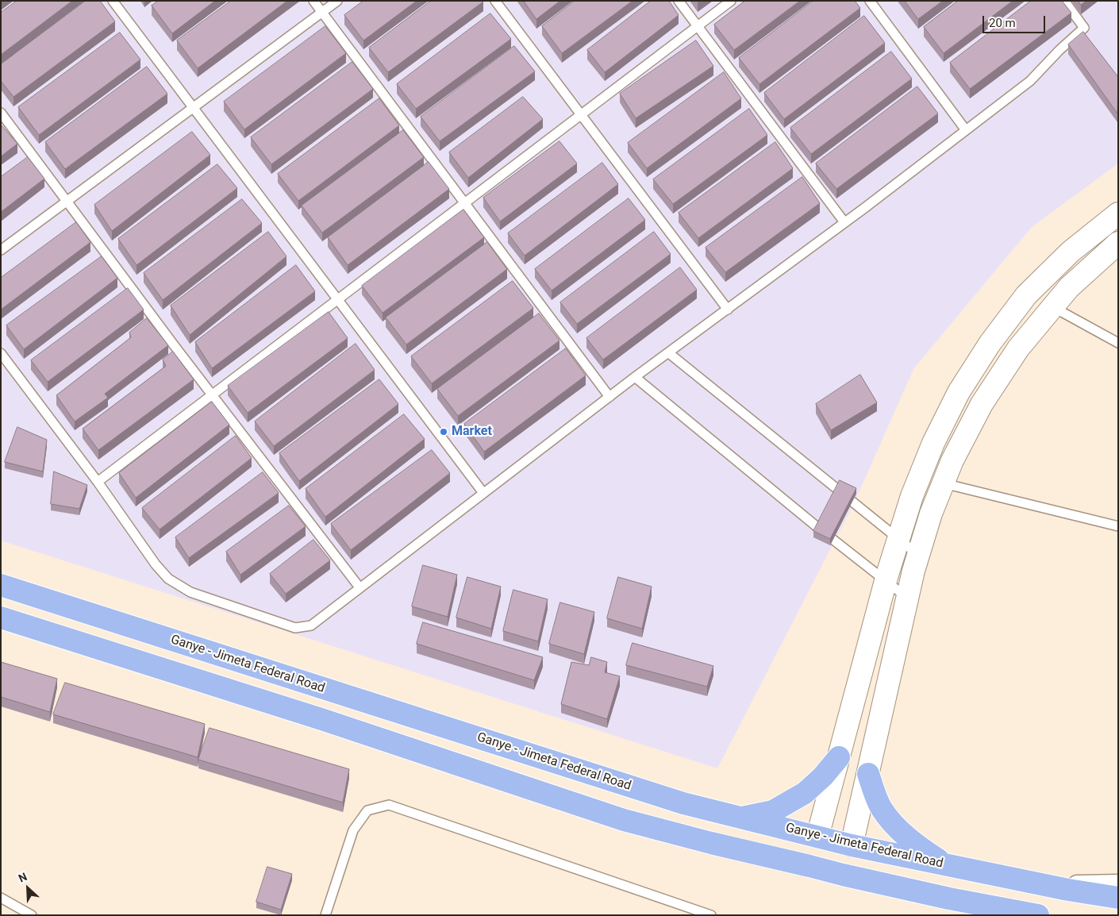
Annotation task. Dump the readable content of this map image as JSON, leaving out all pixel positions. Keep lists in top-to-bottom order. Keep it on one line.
{"streets":{"main road":["Ganye - Jimeta Federal Road"]},"places":["Market"],"scale_bar":"20 m","north":"top left"}
